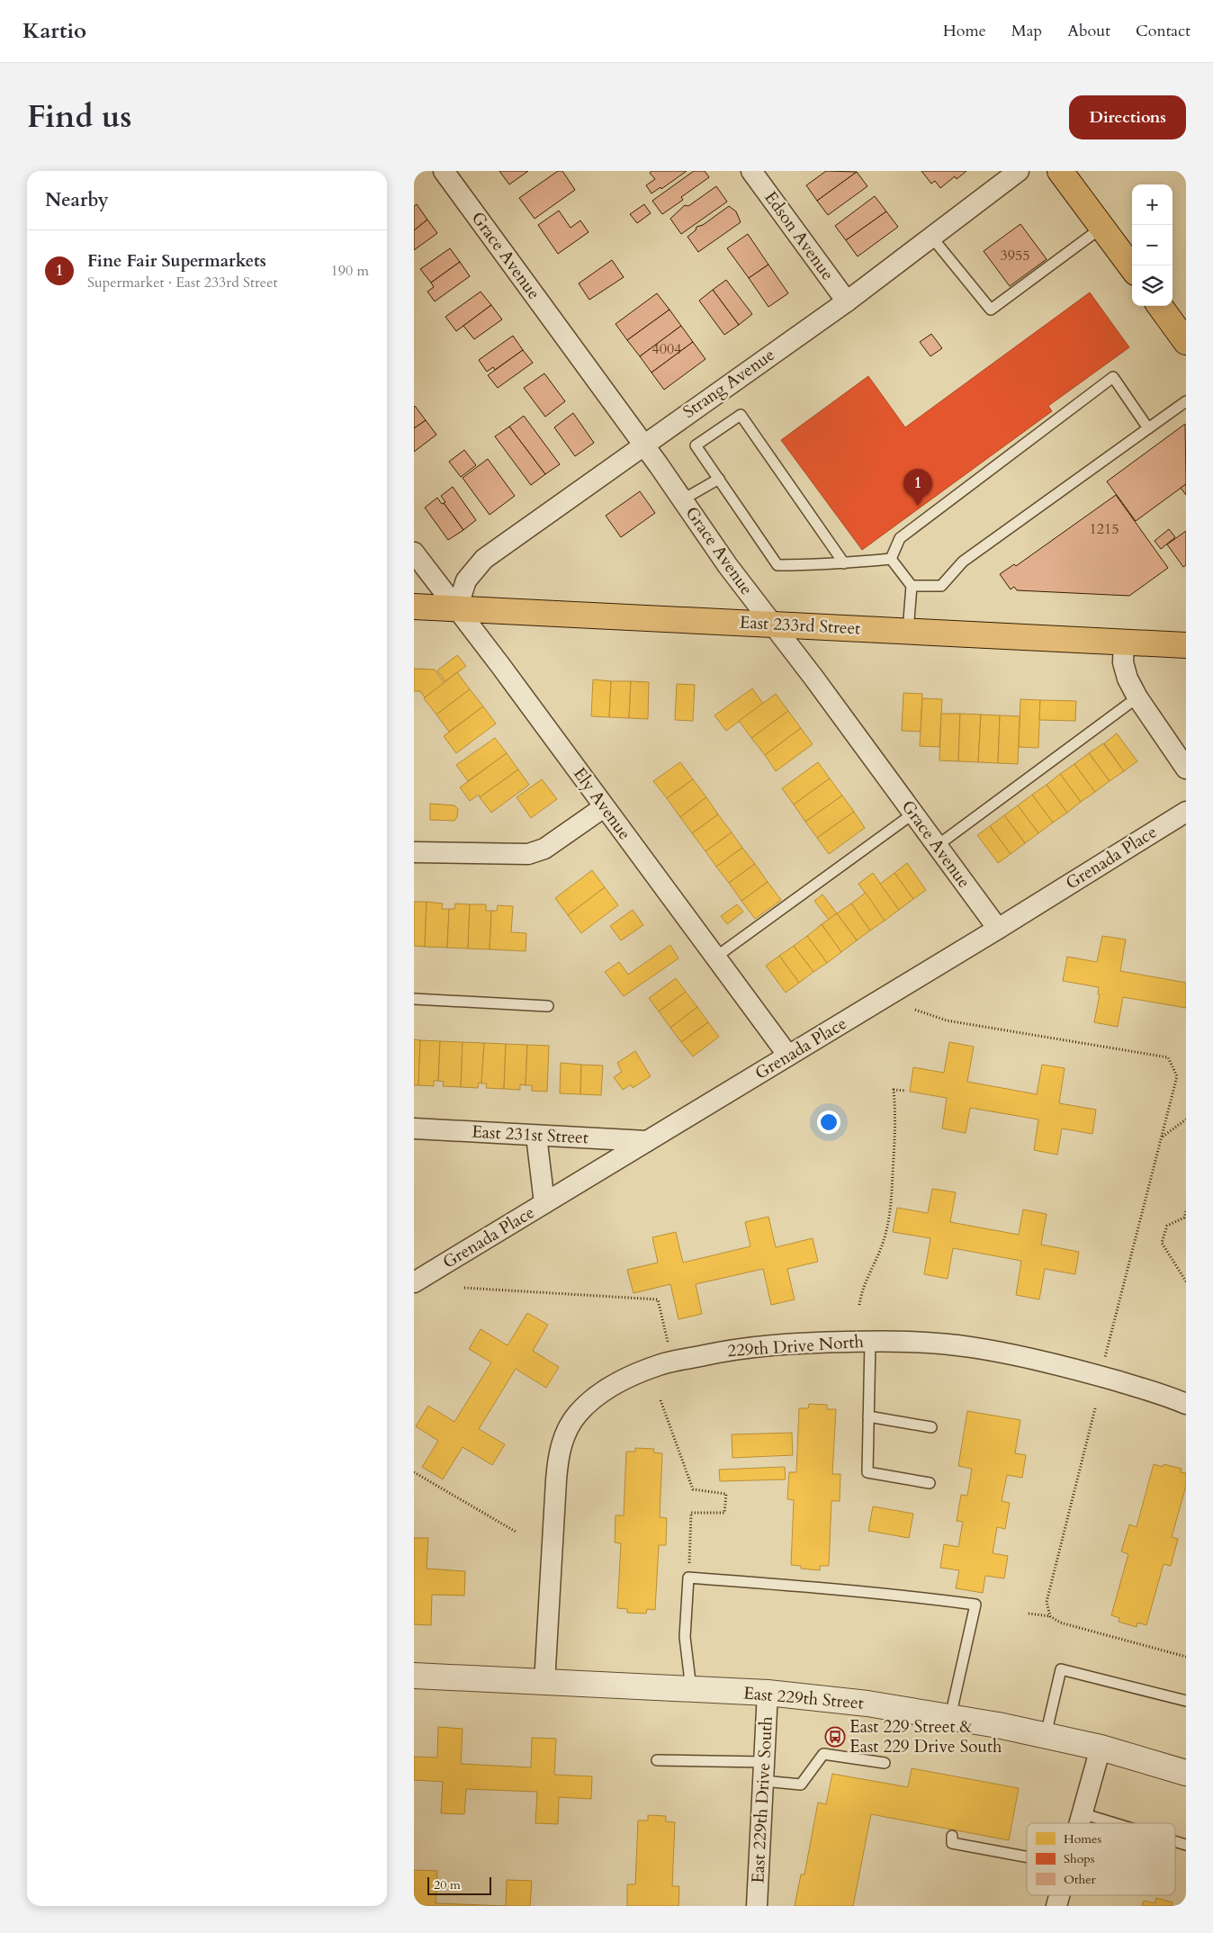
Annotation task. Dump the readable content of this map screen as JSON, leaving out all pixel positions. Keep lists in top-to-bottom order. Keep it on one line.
{"streets":{"main road":["East 233rd Street"],"street":["Edson Avenue","Grace Avenue","Strang Avenue","Ely Avenue","Grenada Place","East 231st Street","229th Drive North","East 229th Street","East 229th Drive South"]},"crossings":[["Edson Avenue","Strang Avenue"],["Grace Avenue","Strang Avenue"],["Grace Avenue","East 233rd Street"],["Grace Avenue","Grenada Place"],["Strang Avenue","East 233rd Street"],["Strang Avenue","Ely Avenue"],["East 233rd Street","Ely Avenue"],["Ely Avenue","Grenada Place"],["Grenada Place","East 231st Street"],["229th Drive North","East 229th Street"],["East 229th Street","East 229th Drive South"]],"places":{"bus stop":["East 229 Street & East 229 Drive South"]},"house_numbers":["3955","4004","1215"],"legend":["Homes","Shops","Other"],"scale_bar":"20 m","page":{"header":"Kartio","nav":["Home","Map","About","Contact"],"title":"Find us","buttons":"Directions","heading":"Nearby","map_buttons":["+","−"],"list":[{"mark":"1","name":"Fine Fair Supermarkets","note":"Supermarket · East 233rd Street","value":"190 m"}],"pins":"1","scale":"20 m"}}
